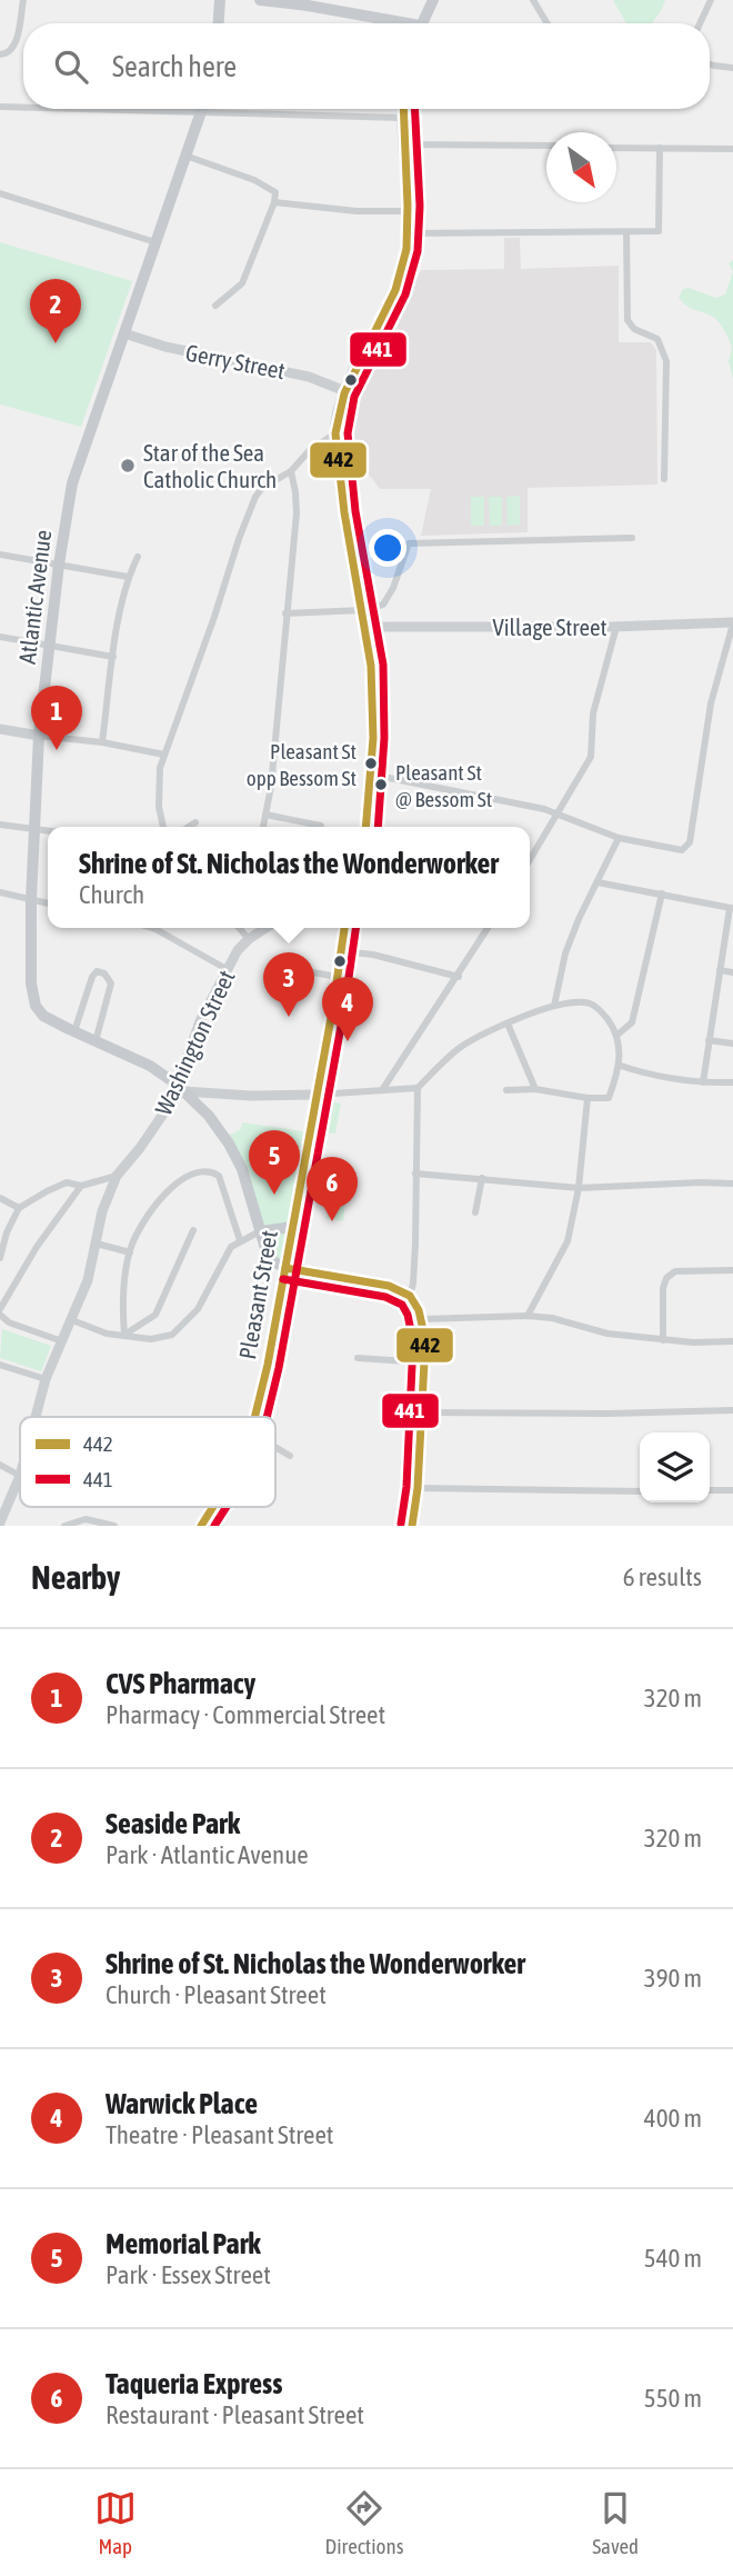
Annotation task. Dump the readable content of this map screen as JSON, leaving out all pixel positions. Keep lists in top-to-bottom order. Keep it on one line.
{"streets":{"main road":["Gerry Street","Atlantic Avenue","Village Street","Washington Street","Pleasant Street"]},"crossings":[["Gerry Street","Atlantic Avenue"],["Atlantic Avenue","Washington Street"],["Atlantic Avenue","Pleasant Street"]],"places":["Star of the Sea Catholic Church","Pleasant St opp Bessom St","Pleasant St @ Bessom St"],"lines":["transit line 442","transit line 441"],"legend":["442","441"],"north":"bottom right","page":{"search":"Search here","pins":["2","1","3","4","5","6"],"popup":["Shrine of St. Nicholas the Wonderworker","Church"],"heading":["Nearby","6 results"],"list":[{"mark":"1","name":"CVS Pharmacy","note":"Pharmacy · Commercial Street","value":"320 m"},{"mark":"2","name":"Seaside Park","note":"Park · Atlantic Avenue","value":"320 m"},{"mark":"3","name":"Shrine of St. Nicholas the Wonderworker","note":"Church · Pleasant Street","value":"390 m"},{"mark":"4","name":"Warwick Place","note":"Theatre · Pleasant Street","value":"400 m"},{"mark":"5","name":"Memorial Park","note":"Park · Essex Street","value":"540 m"},{"mark":"6","name":"Taqueria Express","note":"Restaurant · Pleasant Street","value":"550 m"}],"nav":["Map","Directions","Saved"]}}
